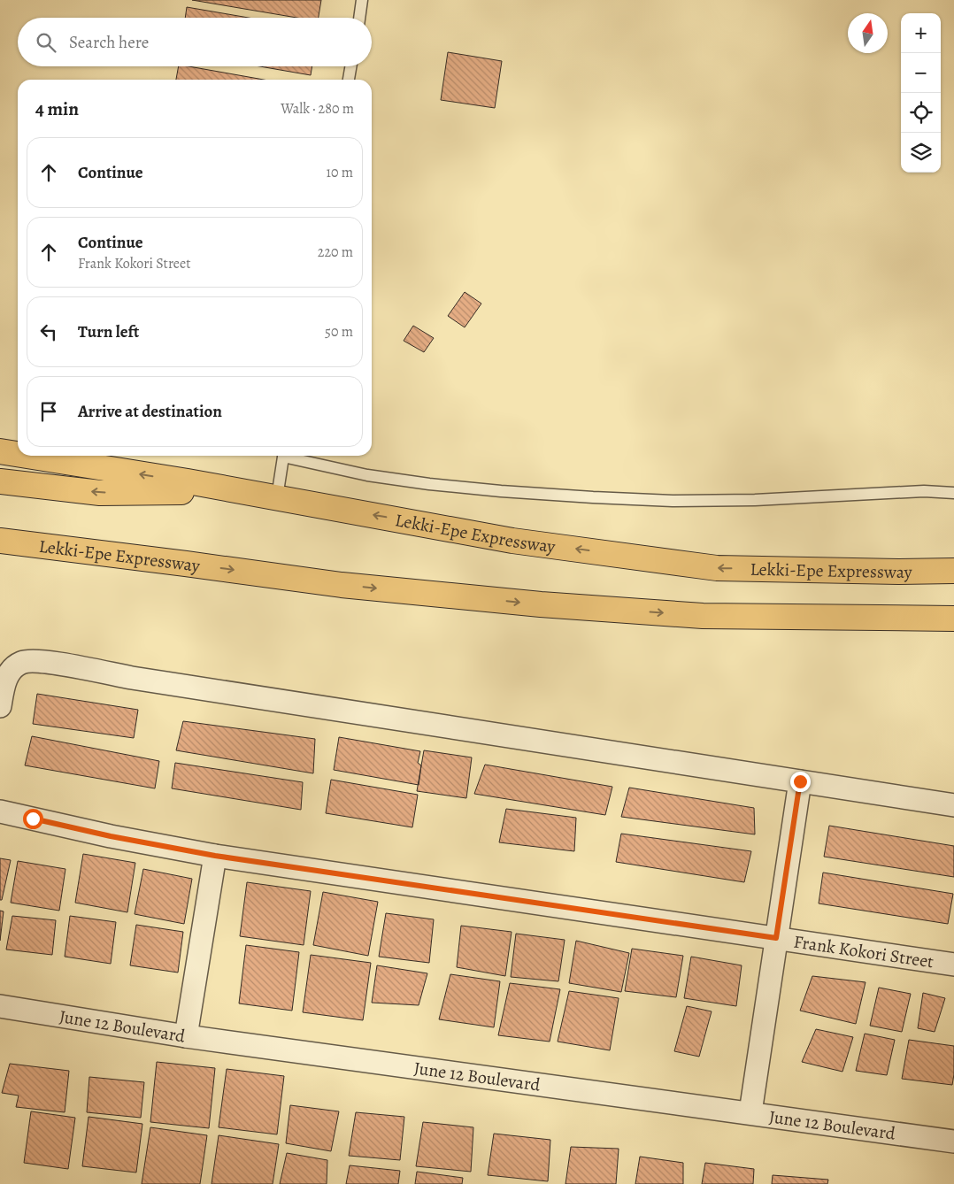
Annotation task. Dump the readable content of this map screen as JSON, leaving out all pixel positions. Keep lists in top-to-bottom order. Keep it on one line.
{"streets":{"highway":["Lekki-Epe Expressway"],"street":["Frank Kokori Street","June 12 Boulevard"]},"north":"top","page":{"map_buttons":["+","−"],"search":"Search here","heading":["4 min","Walk · 280 m"],"list":[["Continue","10 m"],["Continue","Frank Kokori Street","220 m"],["Turn left","50 m"],"Arrive at destination"]}}
